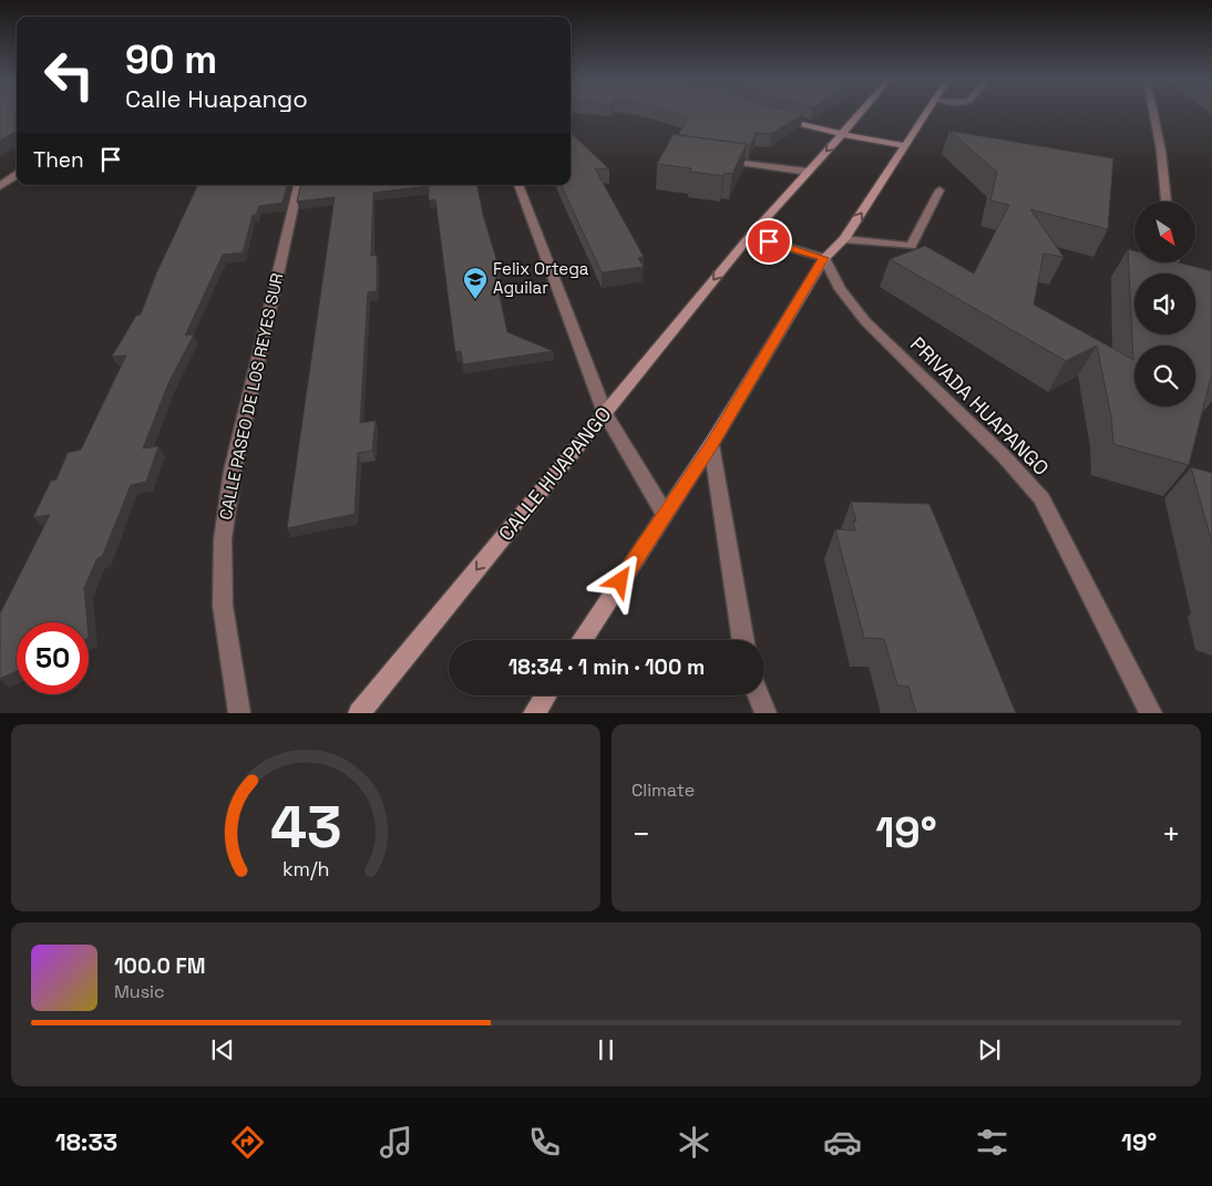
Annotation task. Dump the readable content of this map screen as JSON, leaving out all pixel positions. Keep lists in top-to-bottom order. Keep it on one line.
{"streets":{"main road":["CALLE HUAPANGO"],"street":["CALLE PASEO DE LOS REYES SUR","PRIVADA HUAPANGO"]},"places":{"school or university":["Felix Ortega Aguilar"]},"north":"bottom right","page":{"turn":["90 m","Calle Huapango"],"then":"Then","limit":"50","trip":"18:34 · 1 min · 100 m","tile":"Climate","heat":["−","19°","+"],"song":["100.0 FM","Music"],"tabs":["18:33","19°"],"gauge":["43","km/h"]}}
